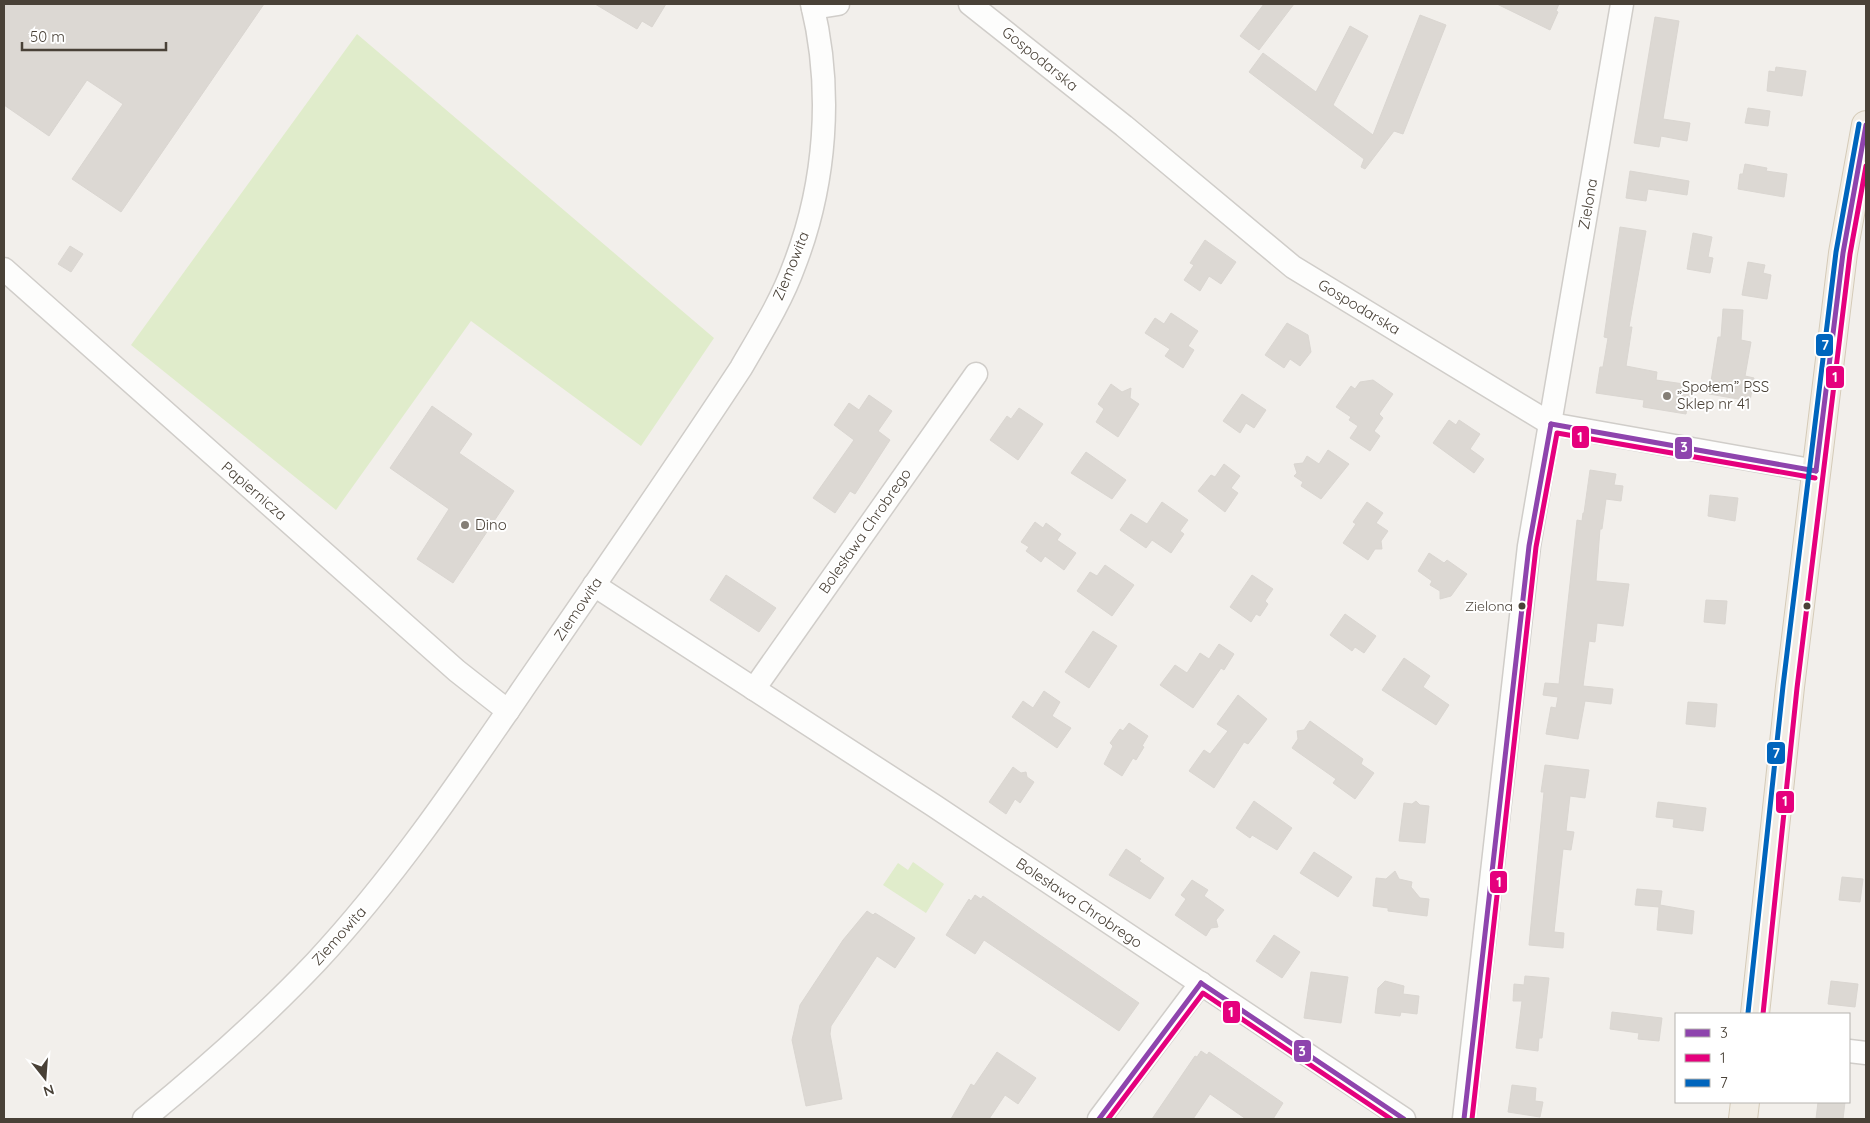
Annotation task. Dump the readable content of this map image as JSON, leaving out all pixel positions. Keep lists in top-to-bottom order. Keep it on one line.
{"streets":{"street":["Gospodarska","Zielona","Ziemowita","Papiernicza","Bolesława Chrobrego"]},"crossings":[["Gospodarska","Zielona"],["Ziemowita","Papiernicza"],["Ziemowita","Bolesława Chrobrego"]],"places":["„Społem” PSS Sklep nr 41","Dino","Zielona"],"lines":["transit line 7","transit line 3","transit line 1"],"legend":["3","1","7"],"scale_bar":"50 m","north":"bottom"}
